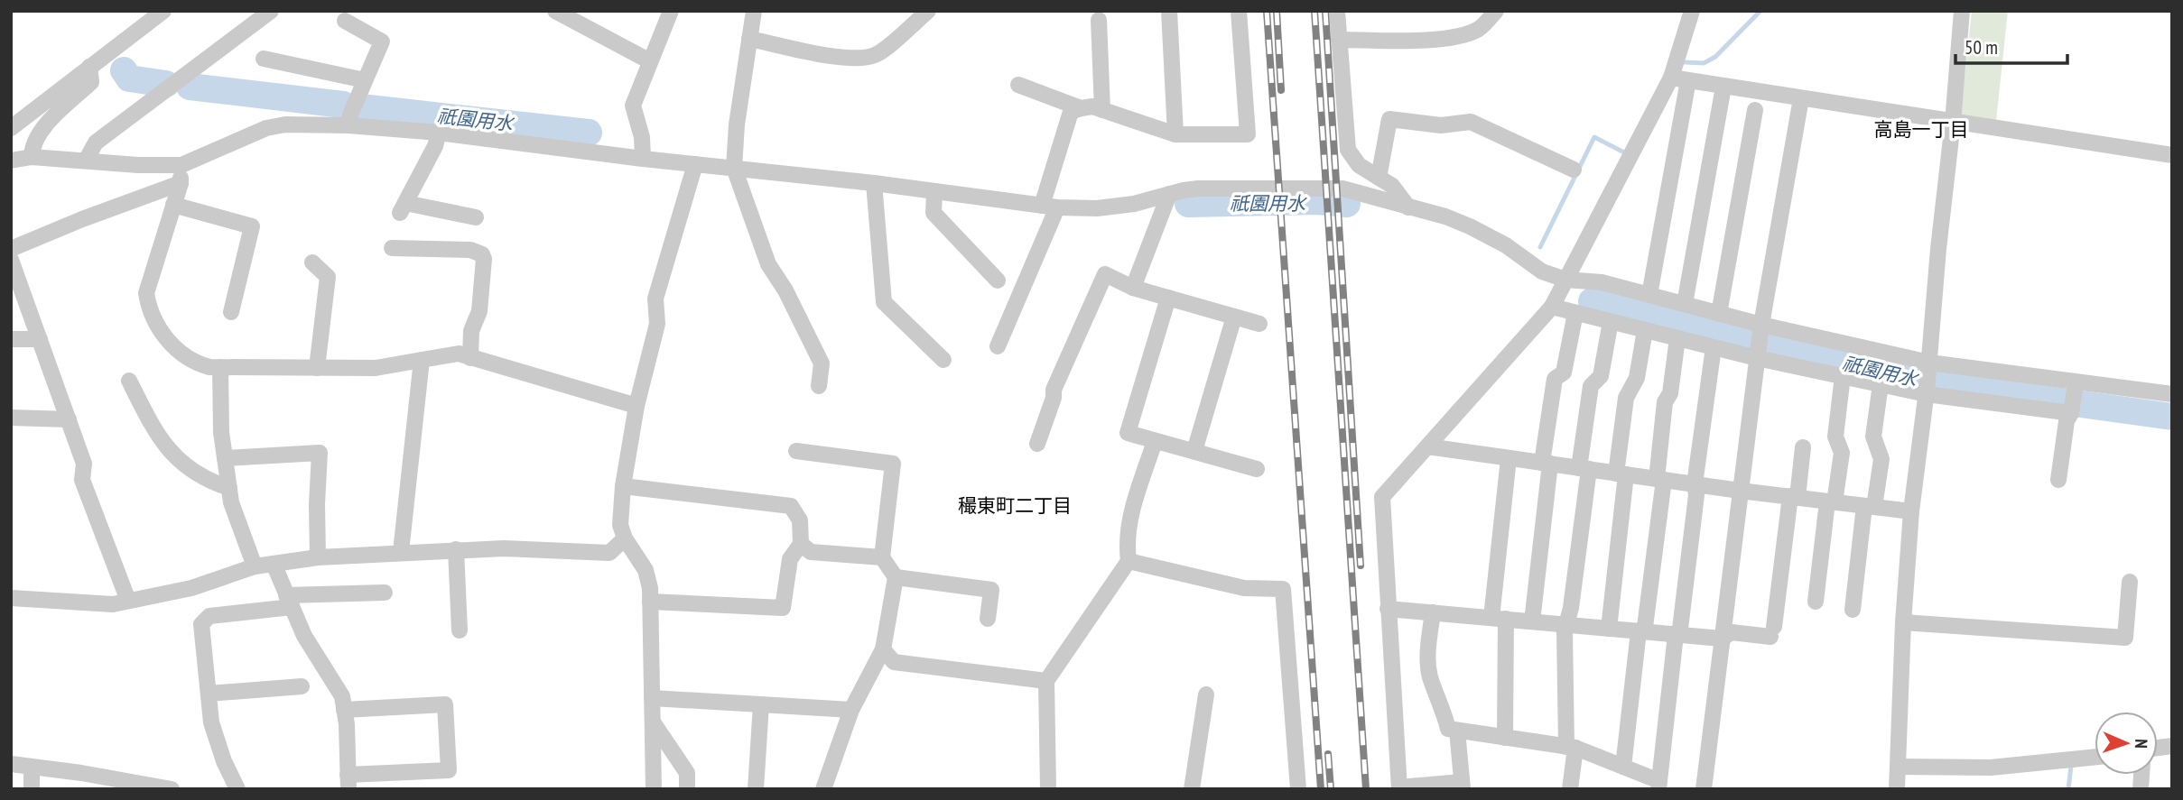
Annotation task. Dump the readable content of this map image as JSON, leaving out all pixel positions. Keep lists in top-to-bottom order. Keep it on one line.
{"districts":["高島一丁目","穝東町二丁目"],"water":["祇園用水"],"scale_bar":"50 m","north":"right"}
